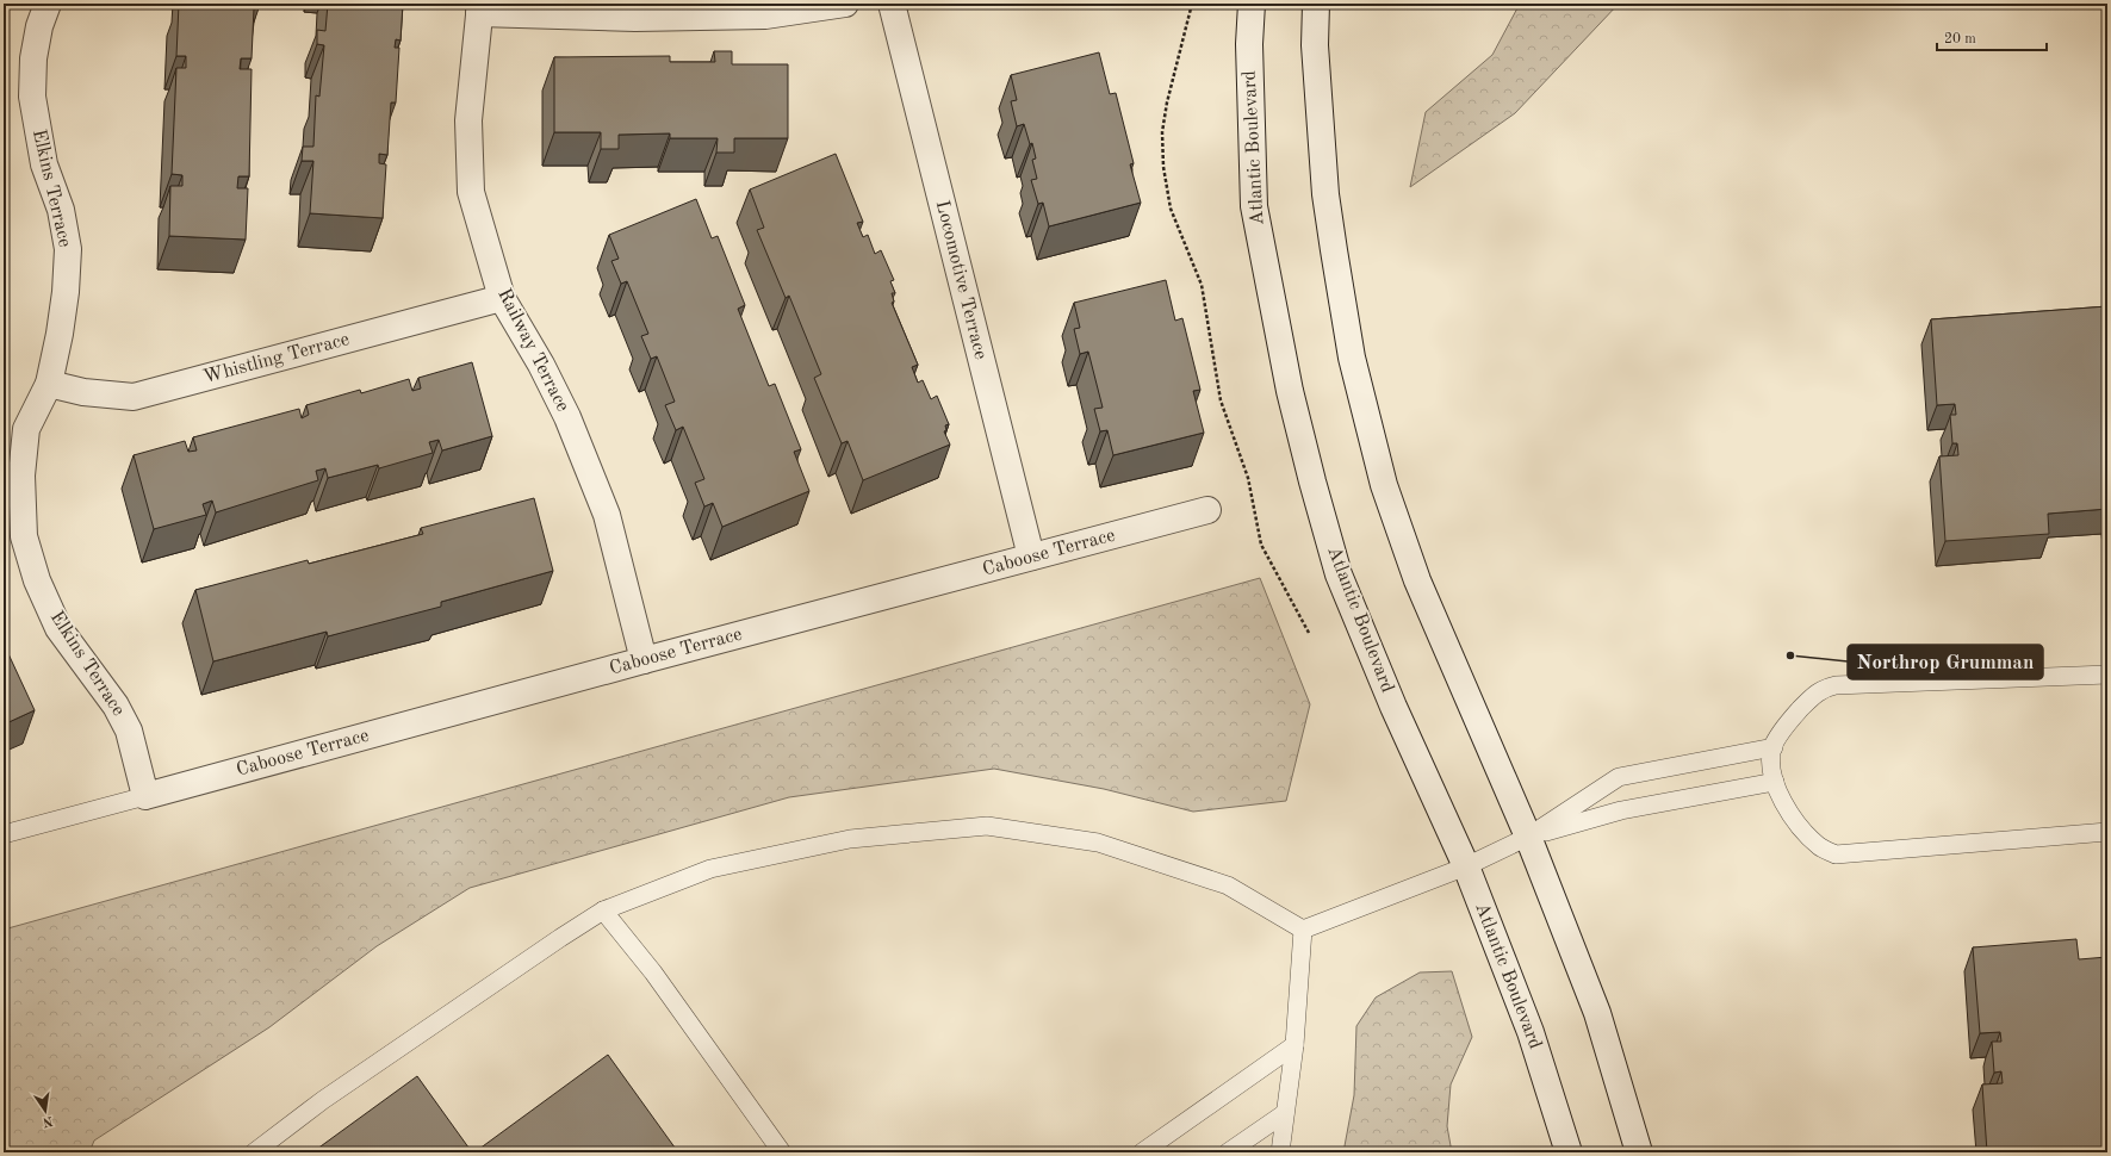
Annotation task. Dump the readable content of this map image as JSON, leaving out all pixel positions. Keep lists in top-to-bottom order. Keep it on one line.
{"streets":{"street":["Atlantic Boulevard","Elkins Terrace","Locomotive Terrace","Railway Terrace","Whistling Terrace","Caboose Terrace"]},"crossings":[["Elkins Terrace","Whistling Terrace"],["Elkins Terrace","Caboose Terrace"],["Locomotive Terrace","Caboose Terrace"],["Railway Terrace","Whistling Terrace"],["Railway Terrace","Caboose Terrace"]],"places":["Northrop Grumman"],"scale_bar":"20 m","north":"bottom"}
